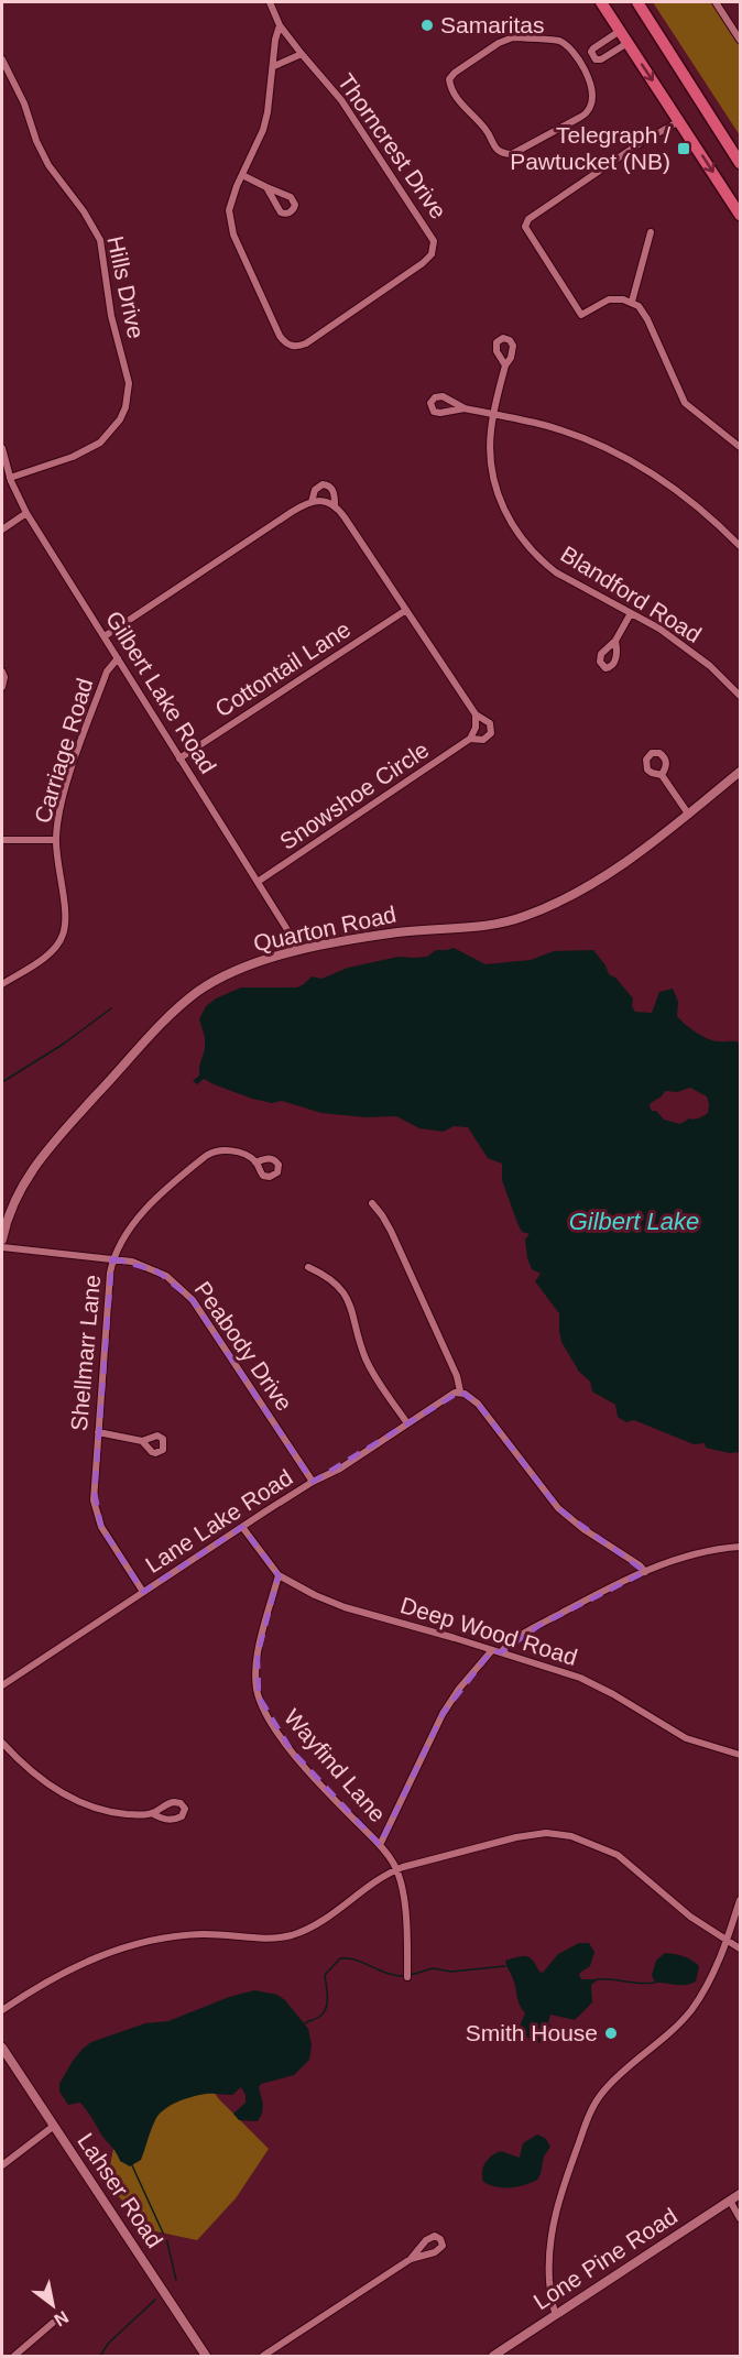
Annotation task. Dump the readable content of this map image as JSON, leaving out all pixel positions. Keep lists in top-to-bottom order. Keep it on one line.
{"streets":{"street":["Thorncrest Drive","Hills Drive","Blandford Road","Cottontail Lane","Gilbert Lake Road","Carriage Road","Snowshoe Circle","Quarton Road","Peabody Drive","Shellmarr Lane","Lane Lake Road","Deep Wood Road","Wayfind Lane","Lahser Road","Lone Pine Road"]},"crossings":[["Hills Drive","Gilbert Lake Road"],["Cottontail Lane","Gilbert Lake Road"],["Cottontail Lane","Snowshoe Circle"],["Gilbert Lake Road","Carriage Road"],["Gilbert Lake Road","Snowshoe Circle"],["Gilbert Lake Road","Quarton Road"],["Peabody Drive","Shellmarr Lane"],["Peabody Drive","Lane Lake Road"],["Shellmarr Lane","Lane Lake Road"],["Lane Lake Road","Deep Wood Road"],["Deep Wood Road","Wayfind Lane"]],"water":["Gilbert Lake"],"places":{"other":["Samaritas","Smith House"],"transit":["Telegraph / Pawtucket (NB)"]},"north":"bottom right"}
